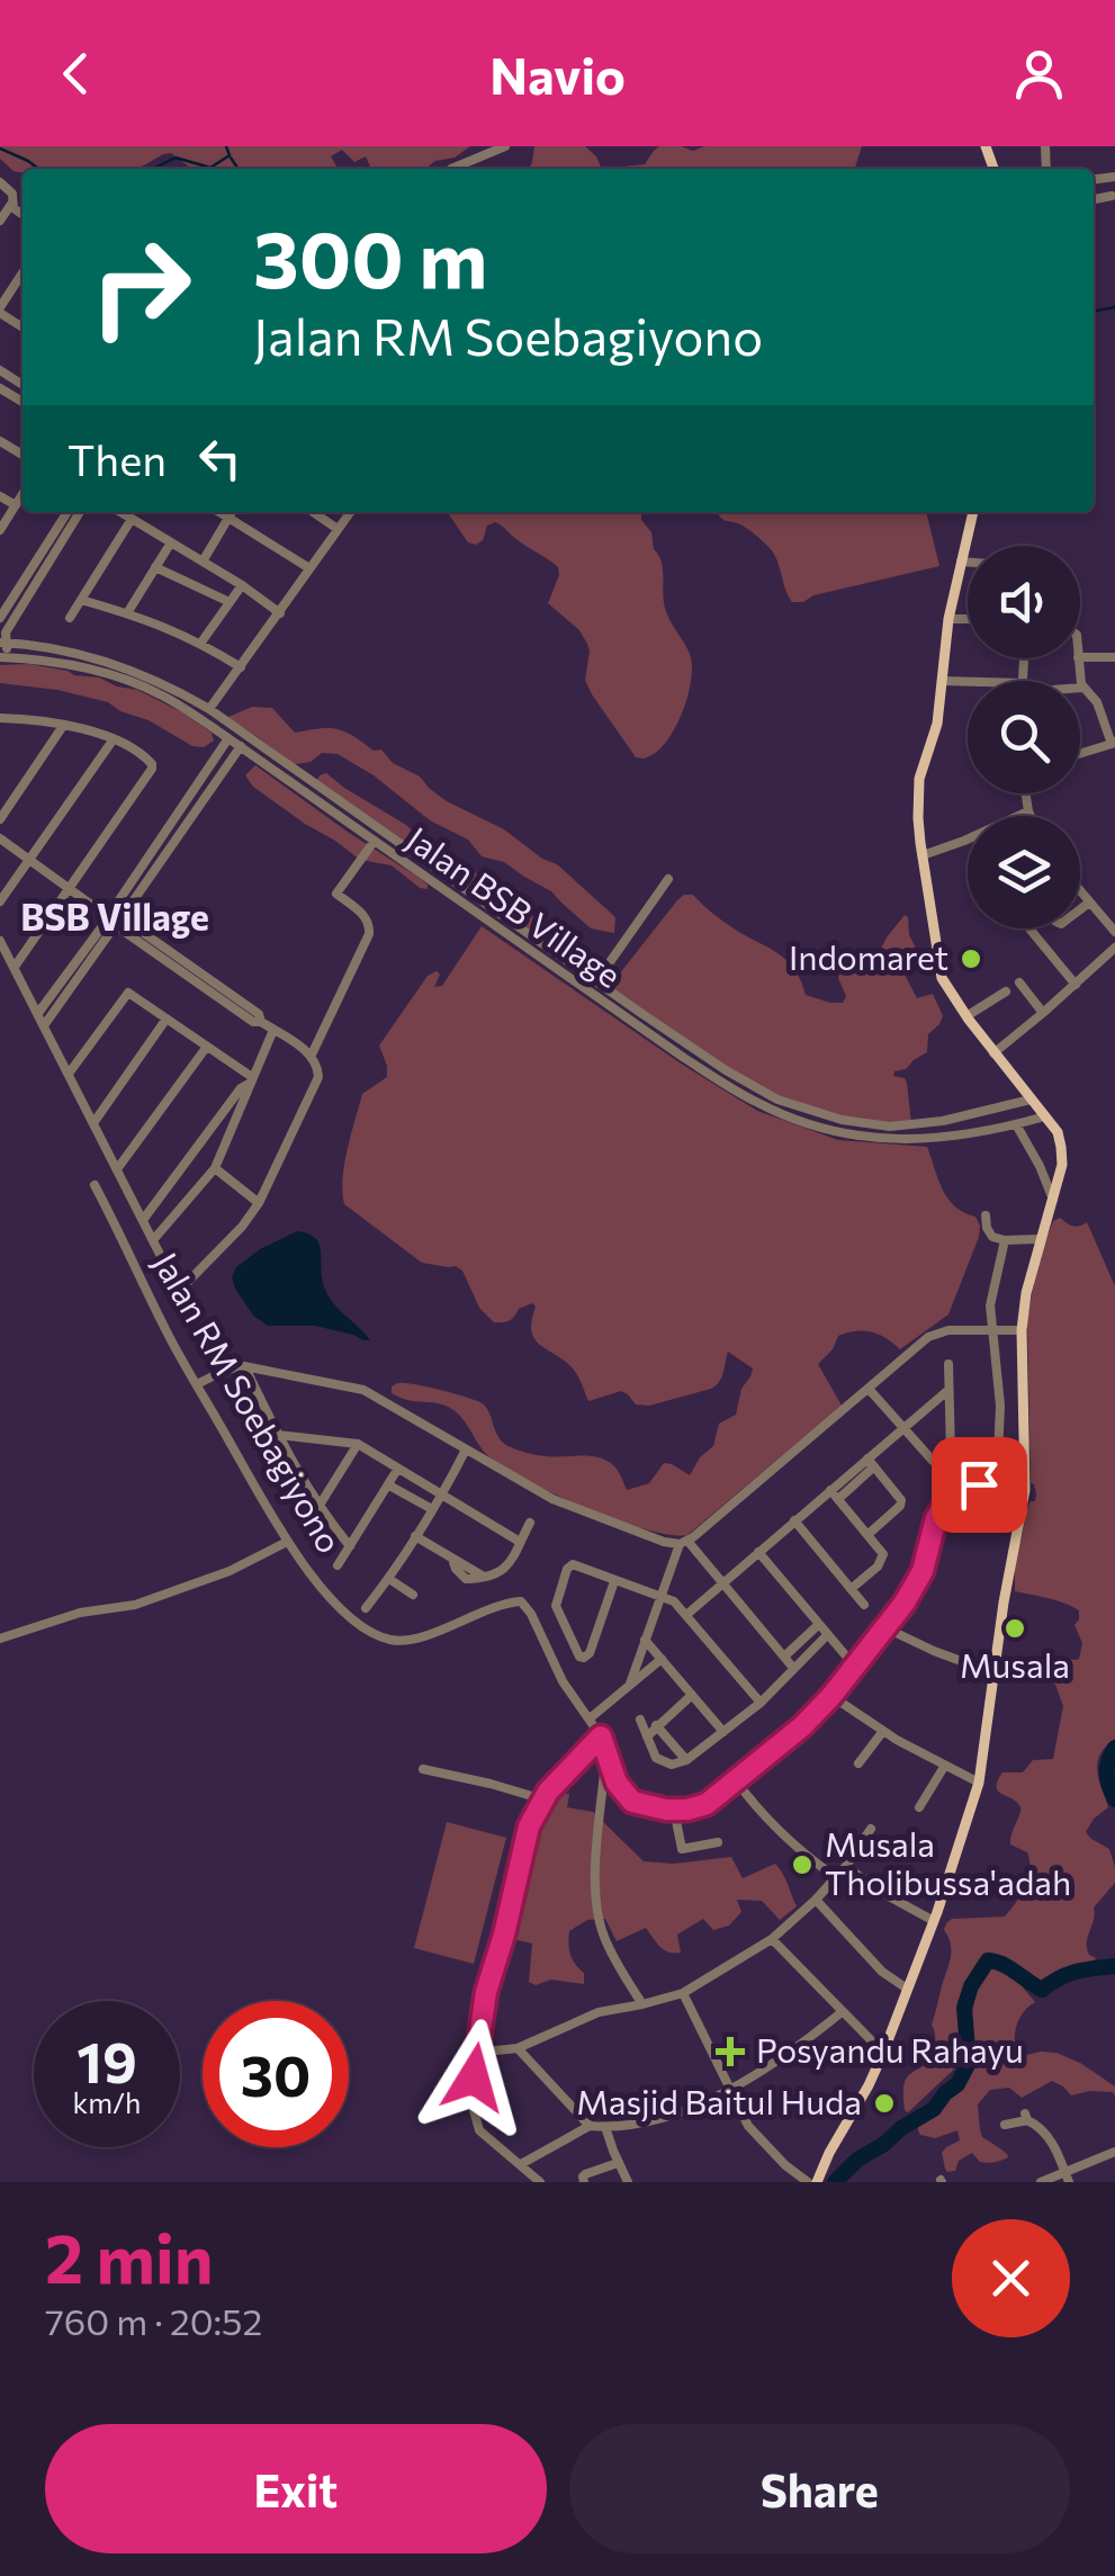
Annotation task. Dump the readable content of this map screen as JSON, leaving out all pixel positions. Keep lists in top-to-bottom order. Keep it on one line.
{"streets":{"street":["Jalan BSB Village","Jalan RM Soebagiyono"]},"districts":["BSB Village"],"places":{"other":["Indomaret","Musala","Musala Tholibussa'adah","Masjid Baitul Huda"],"health":["Posyandu Rahayu"]},"page":{"header":"Navio","turn":["300 m","Jalan RM Soebagiyono"],"then":"Then","speed":"19 km/h","limit":"30","heading":["2 min","760 m · 20:52"],"buttons":["Exit","Share"]}}
